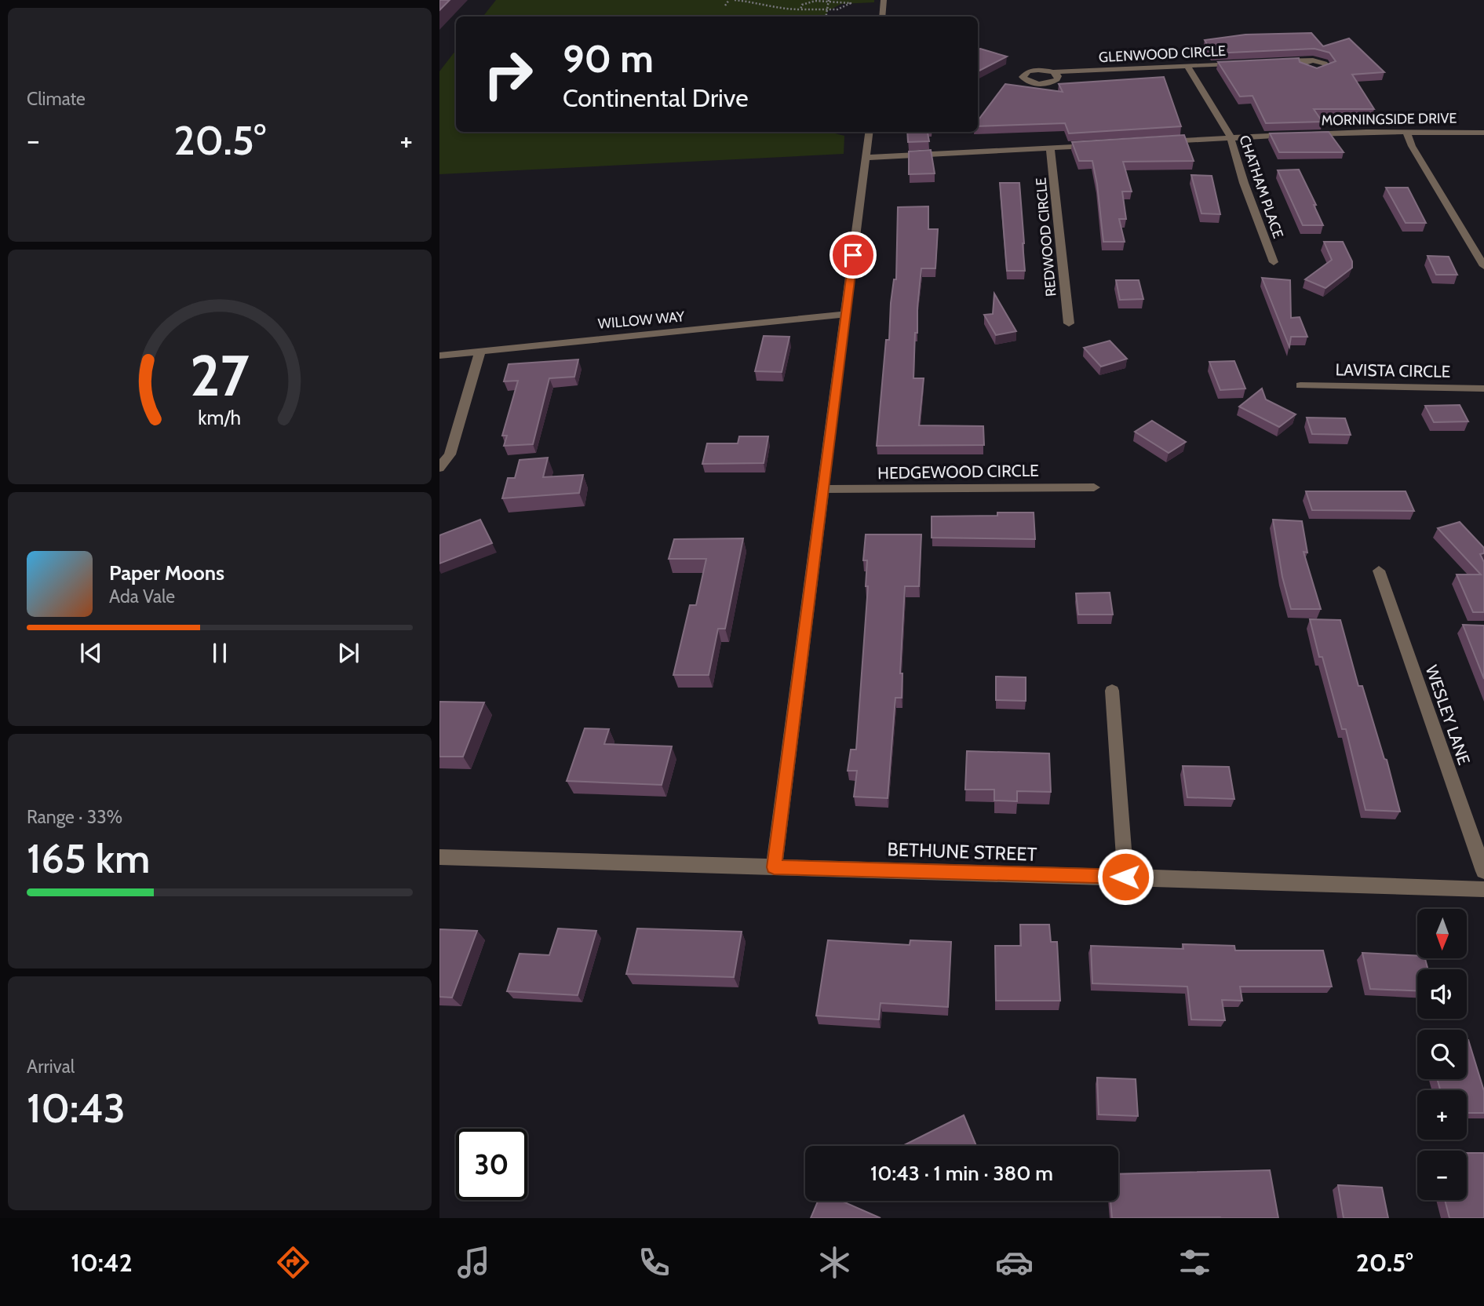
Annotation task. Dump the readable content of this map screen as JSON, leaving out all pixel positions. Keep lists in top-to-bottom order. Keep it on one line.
{"streets":{"street":["GLENWOOD CIRCLE","MORNINGSIDE DRIVE","CHATHAM PLACE","REDWOOD CIRCLE","WILLOW WAY","LAVISTA CIRCLE","HEDGEWOOD CIRCLE","WESLEY LANE","BETHUNE STREET"]},"crossings":[["GLENWOOD CIRCLE","CHATHAM PLACE"]],"north":"bottom","page":{"tile":["Climate",["Range · 33%","165 km"],["Arrival","10:43"]],"turn":["90 m","Continental Drive"],"heat":["−","20.5°","+"],"song":["Paper Moons","Ada Vale"],"map_buttons":["+","−"],"limit":"30","trip":"10:43 · 1 min · 380 m","tabs":["10:42","20.5°"],"gauge":["27","km/h"]}}
